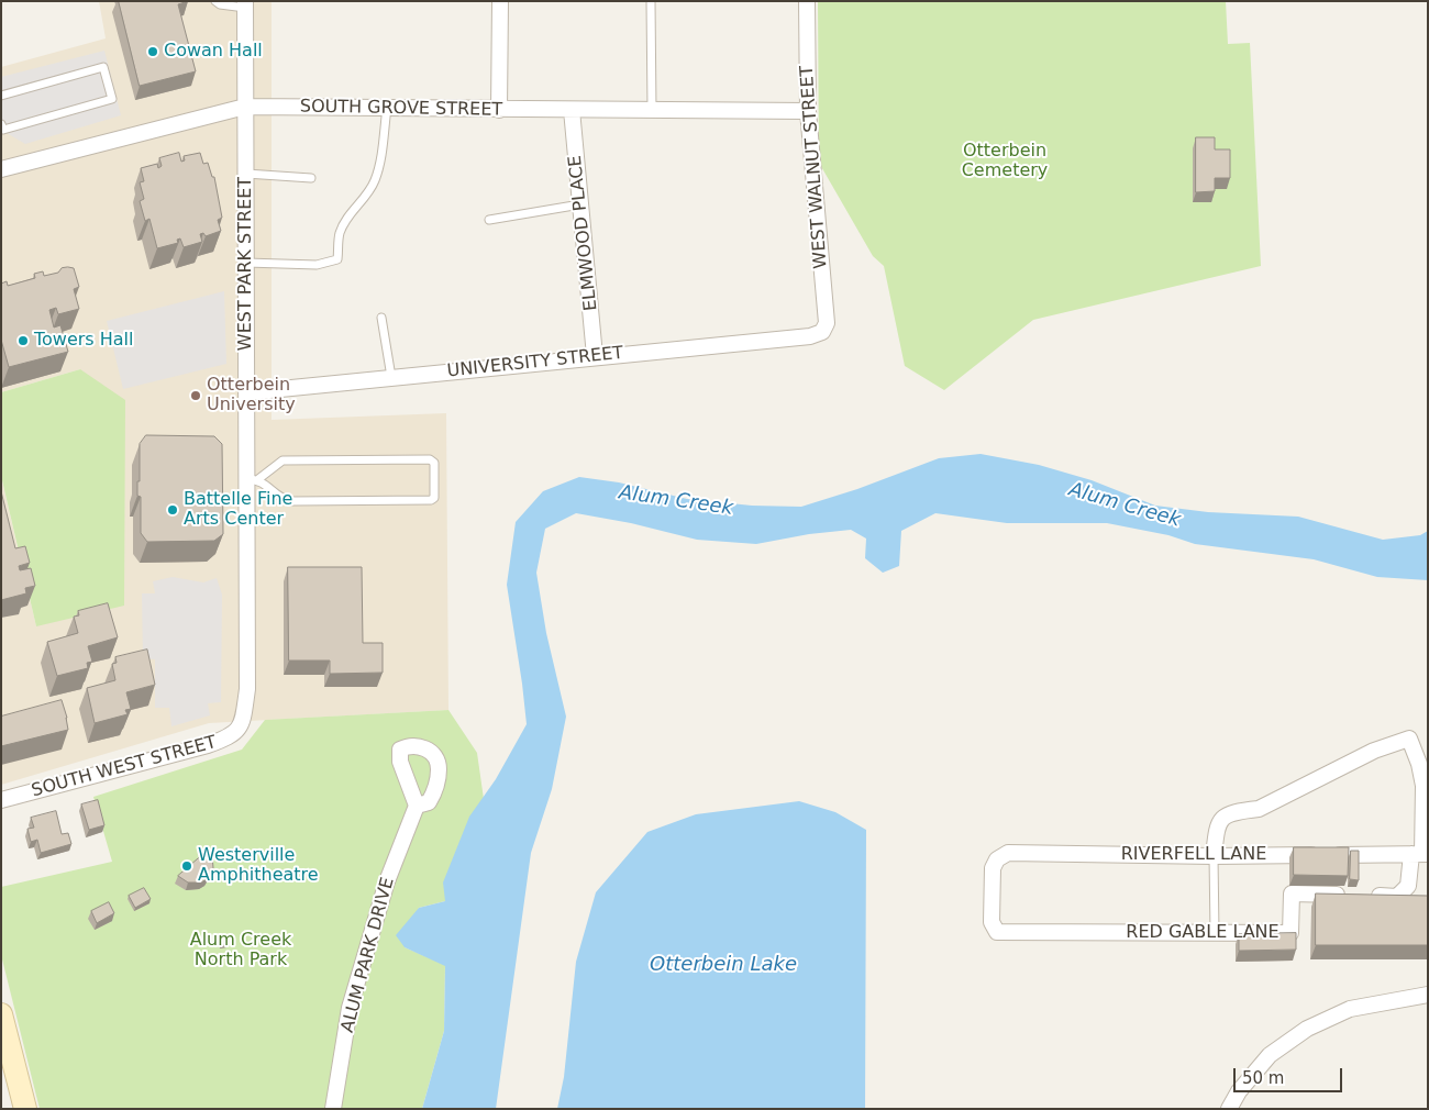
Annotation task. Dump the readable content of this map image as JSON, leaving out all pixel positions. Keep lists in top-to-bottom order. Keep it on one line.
{"streets":{"street":["SOUTH GROVE STREET","WEST WALNUT STREET","ELMWOOD PLACE","WEST PARK STREET","UNIVERSITY STREET","SOUTH WEST STREET","RIVERFELL LANE","RED GABLE LANE","ALUM PARK DRIVE"]},"crossings":[["SOUTH GROVE STREET","WEST WALNUT STREET"],["SOUTH GROVE STREET","ELMWOOD PLACE"],["SOUTH GROVE STREET","WEST PARK STREET"],["WEST WALNUT STREET","UNIVERSITY STREET"],["ELMWOOD PLACE","UNIVERSITY STREET"],["WEST PARK STREET","UNIVERSITY STREET"],["WEST PARK STREET","SOUTH WEST STREET"],["RIVERFELL LANE","RED GABLE LANE"]],"water":["Alum Creek","Otterbein Lake"],"parks":["Otterbein Cemetery","Alum Creek North Park"],"places":["Cowan Hall","Towers Hall","Otterbein University","Battelle Fine Arts Center","Westerville Amphitheatre"],"scale_bar":"50 m"}
